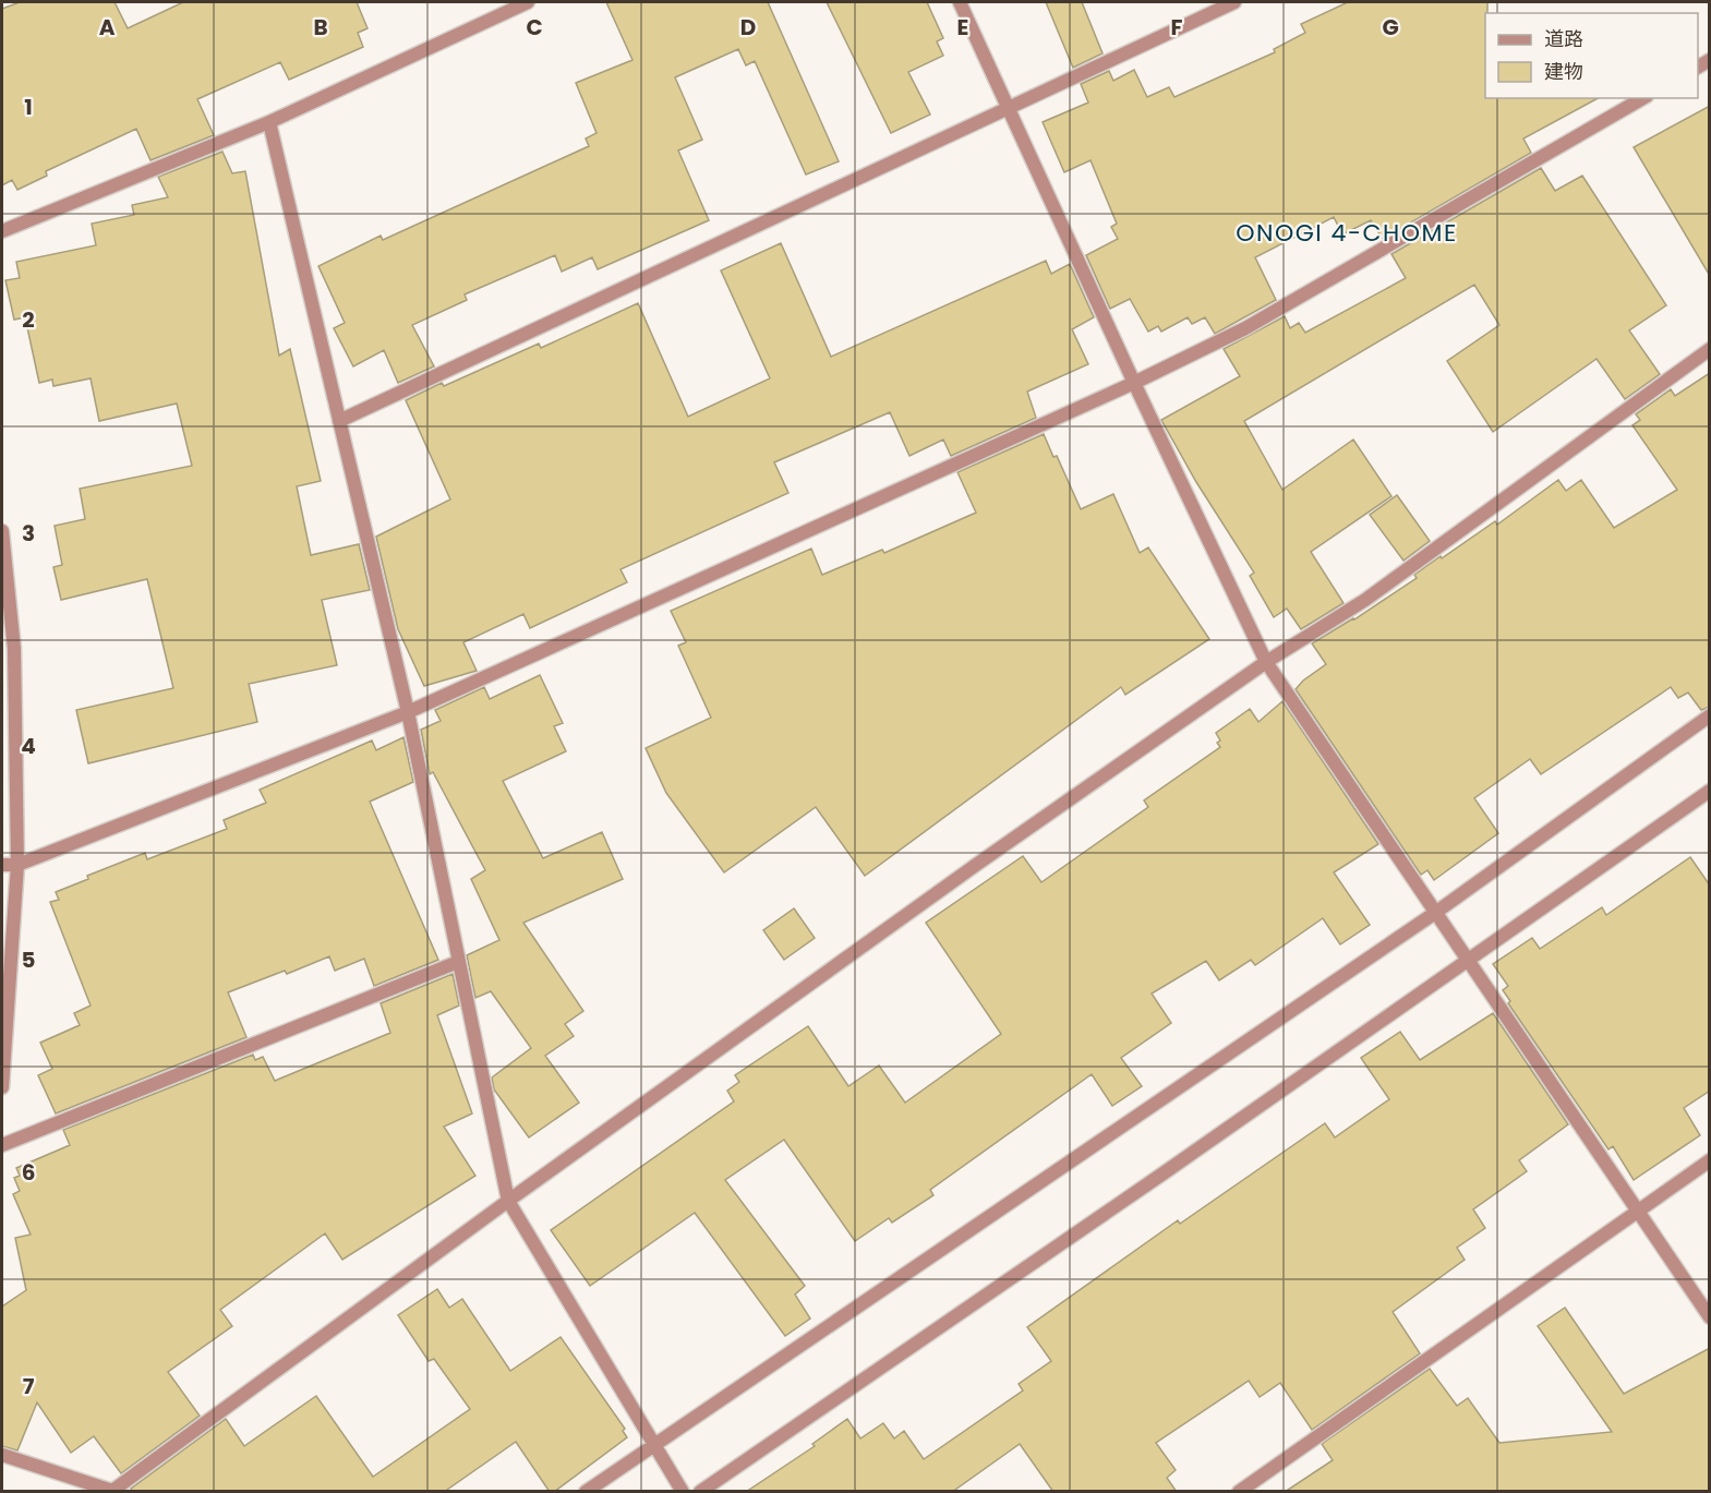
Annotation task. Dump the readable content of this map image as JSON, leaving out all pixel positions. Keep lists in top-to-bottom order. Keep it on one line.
{"districts":["ONOGI 4-CHOME"],"legend":["道路","建物"],"grid":{"columns":["A","B","C","D","E","F","G"],"rows":["1","2","3","4","5","6","7"]}}
